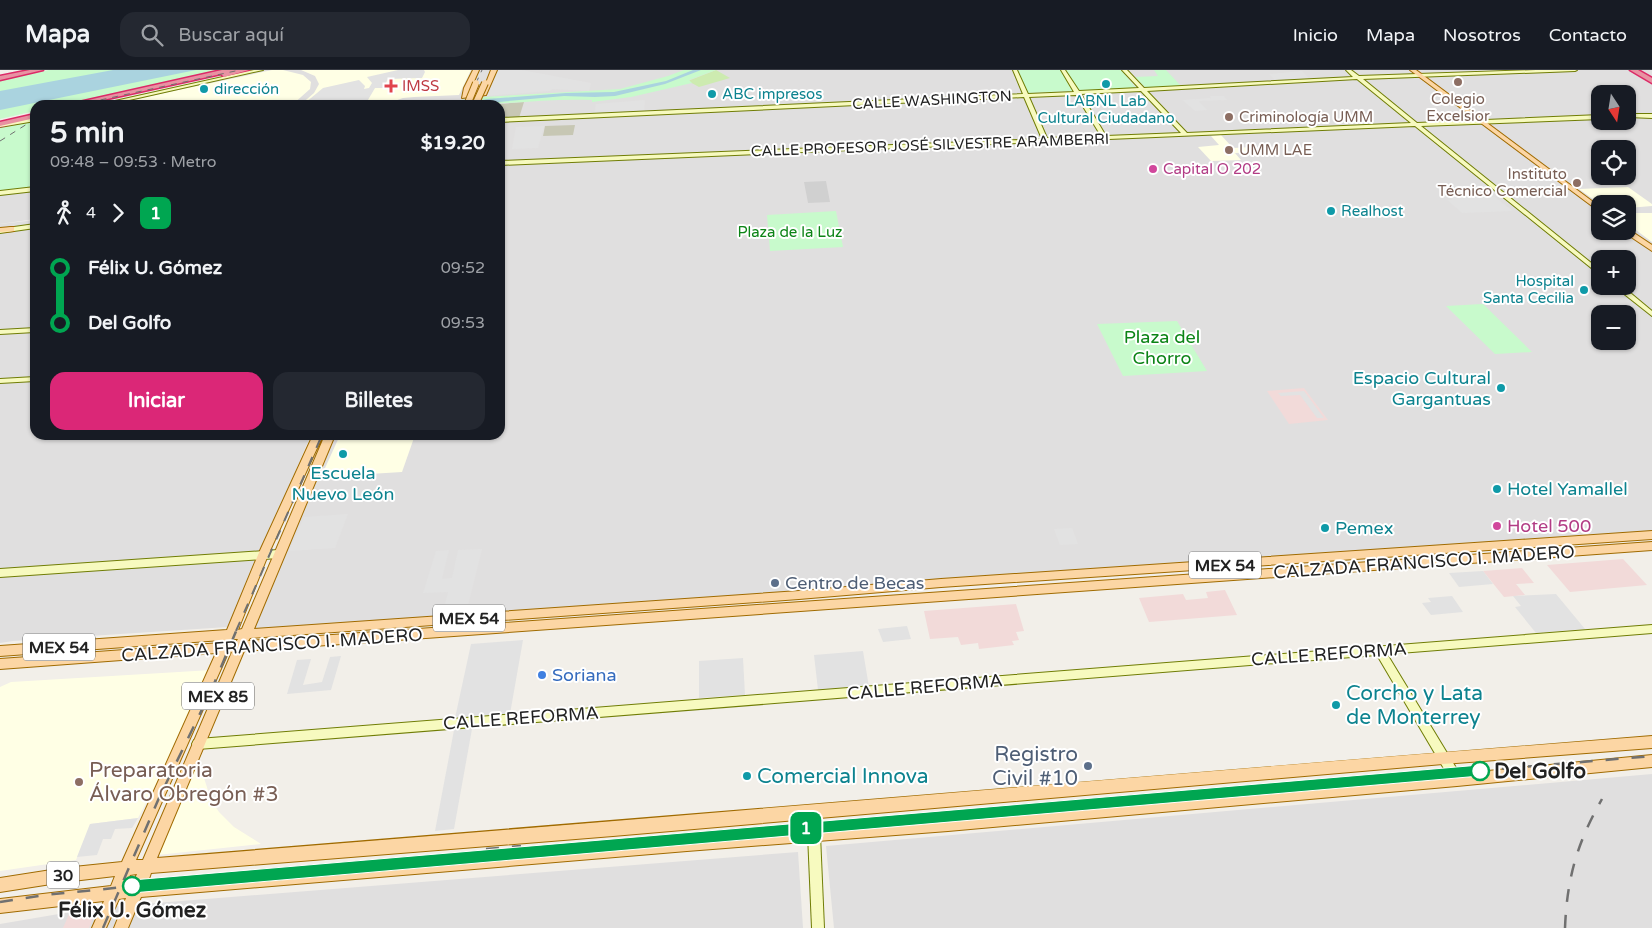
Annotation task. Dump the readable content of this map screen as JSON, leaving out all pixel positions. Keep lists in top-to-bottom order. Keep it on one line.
{"streets":{"main road":["CALLE WASHINGTON","CALLE PROFESOR JOSÉ SILVESTRE ARAMBERRI","CALZADA FRANCISCO I. MADERO","MEX 54","CALLE REFORMA","MEX 85","30"]},"crossings":[["CALZADA FRANCISCO I. MADERO","MEX 85"],["CALLE REFORMA","MEX 85"],["MEX 85","30"]],"parks":["Plaza de la Luz","Plaza del Chorro"],"places":{"other":["Colegio Excelsior","LABNL Lab Cultural Ciudadano","dirección","ABC impresos","Criminología UMM","UMM LAE","Capital O 202","Instituto Técnico Comercial","Realhost","Hospital Santa Cecilia","Espacio Cultural Gargantuas","Escuela Nuevo León","Hotel Yamallel","Hotel 500","Pemex","Centro de Becas","Soriana","Corcho y Lata de Monterrey","Registro Civil #10","Del Golfo","Comercial Innova","Preparatoria Álvaro Obregón #3","Félix U. Gómez"],"health":["IMSS"]},"lines":["metro line 1"],"north":"bottom","page":{"header":"Mapa","search":"Buscar aquí","nav":["Inicio","Mapa","Nosotros","Contacto"],"on_map":"1","map_buttons":["+","−"],"heading":["5 min","09:48 – 09:53 · Metro","$19.20"],"legs":["4","1"],"list":[{"name":"Félix U. Gómez","value":"09:52"},{"name":"Del Golfo","value":"09:53"}],"buttons":["Iniciar","Billetes"]}}
